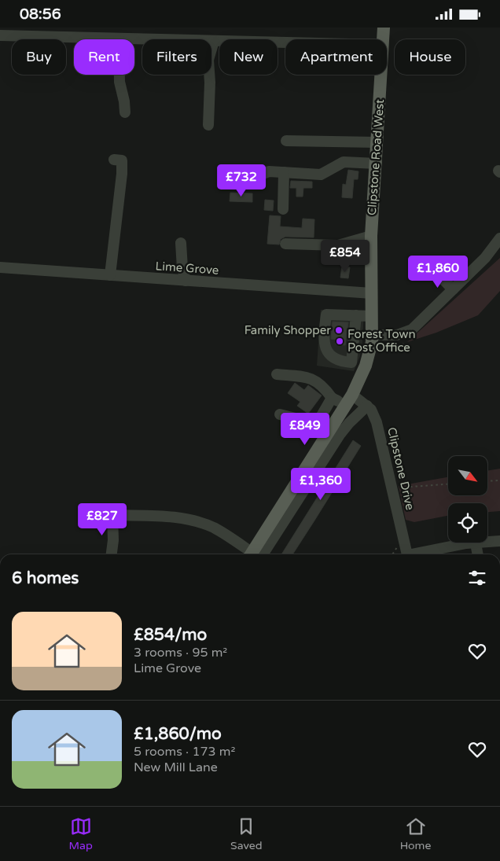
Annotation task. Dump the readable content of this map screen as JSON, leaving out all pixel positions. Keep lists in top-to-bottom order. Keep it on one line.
{"streets":{"main road":["Clipstone Road West"],"street":["Lime Grove","Clipstone Drive"]},"crossings":[["Clipstone Road West","Lime Grove"],["Clipstone Road West","Clipstone Drive"]],"places":["Family Shopper","Forest Town Post Office"],"north":"bottom right","page":{"status":"08:56","chip":["Buy","Rent","Filters","New","Apartment","House"],"price":["£732","£854","£1,860","£849","£1,360","£827"],"heading":"6 homes","list":[{"name":"£854/mo","note":"3 rooms · 95 m² · Lime Grove"},{"name":"£1,860/mo","note":"5 rooms · 173 m² · New Mill Lane"}],"tabs":["Map","Saved","Home"]}}
